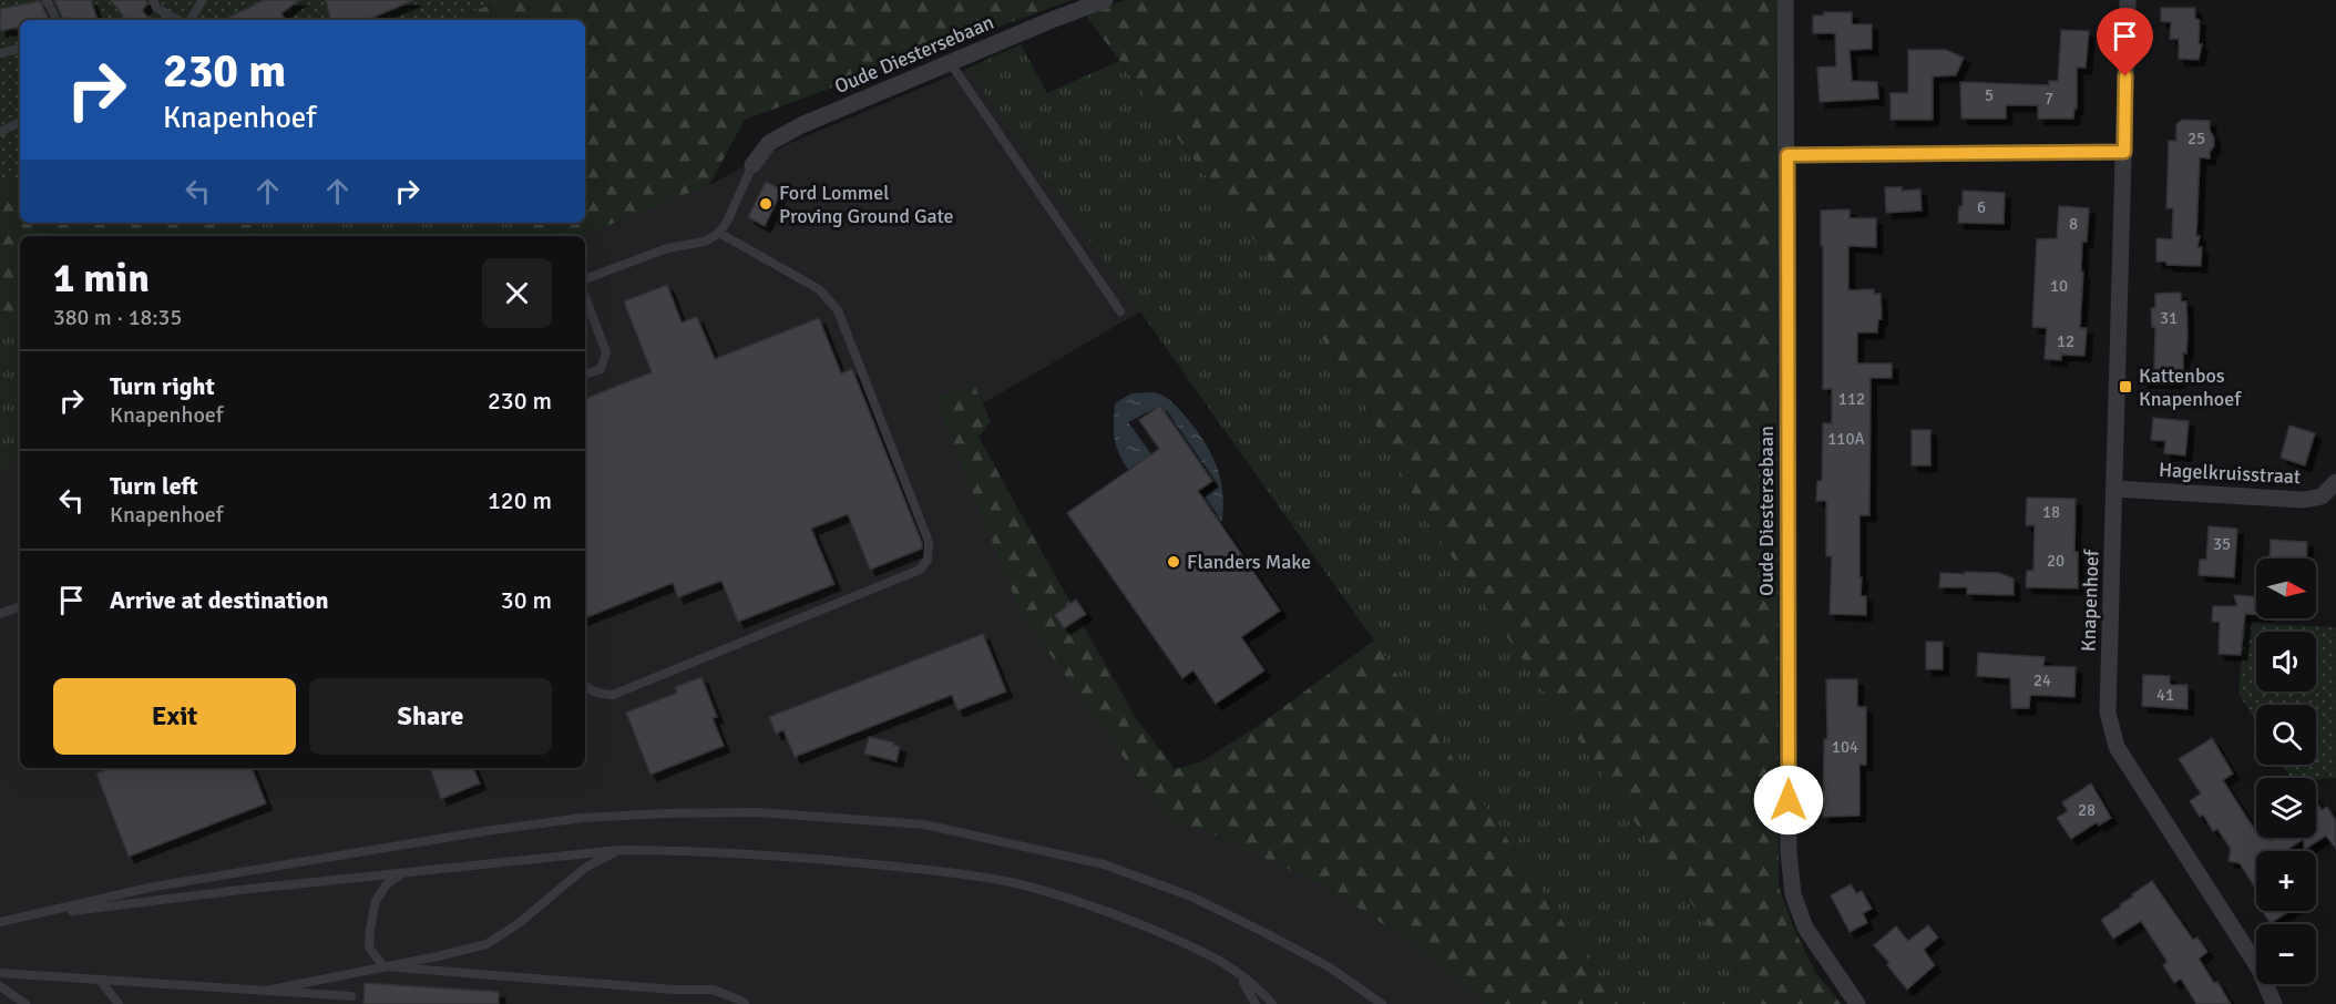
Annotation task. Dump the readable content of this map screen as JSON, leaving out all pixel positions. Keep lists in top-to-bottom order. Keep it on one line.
{"streets":{"street":["Oude Diestersebaan","Hagelkruisstraat","Knapenhoef"]},"crossings":[["Hagelkruisstraat","Knapenhoef"]],"places":{"other":["Ford Lommel Proving Ground Gate","Flanders Make"],"transit":["Kattenbos Knapenhoef"]},"house_numbers":["5","7","25","6","8","10","31","12","112","110A","18","35","20","24","41","104","28"],"north":"right","page":{"turn":["230 m","Knapenhoef"],"heading":["1 min","380 m · 18:35"],"list":[{"name":"Turn right","note":"Knapenhoef","value":"230 m"},{"name":"Turn left","note":"Knapenhoef","value":"120 m"},{"name":"Arrive at destination","value":"30 m"}],"map_buttons":["+","−"],"buttons":["Exit","Share"]}}
